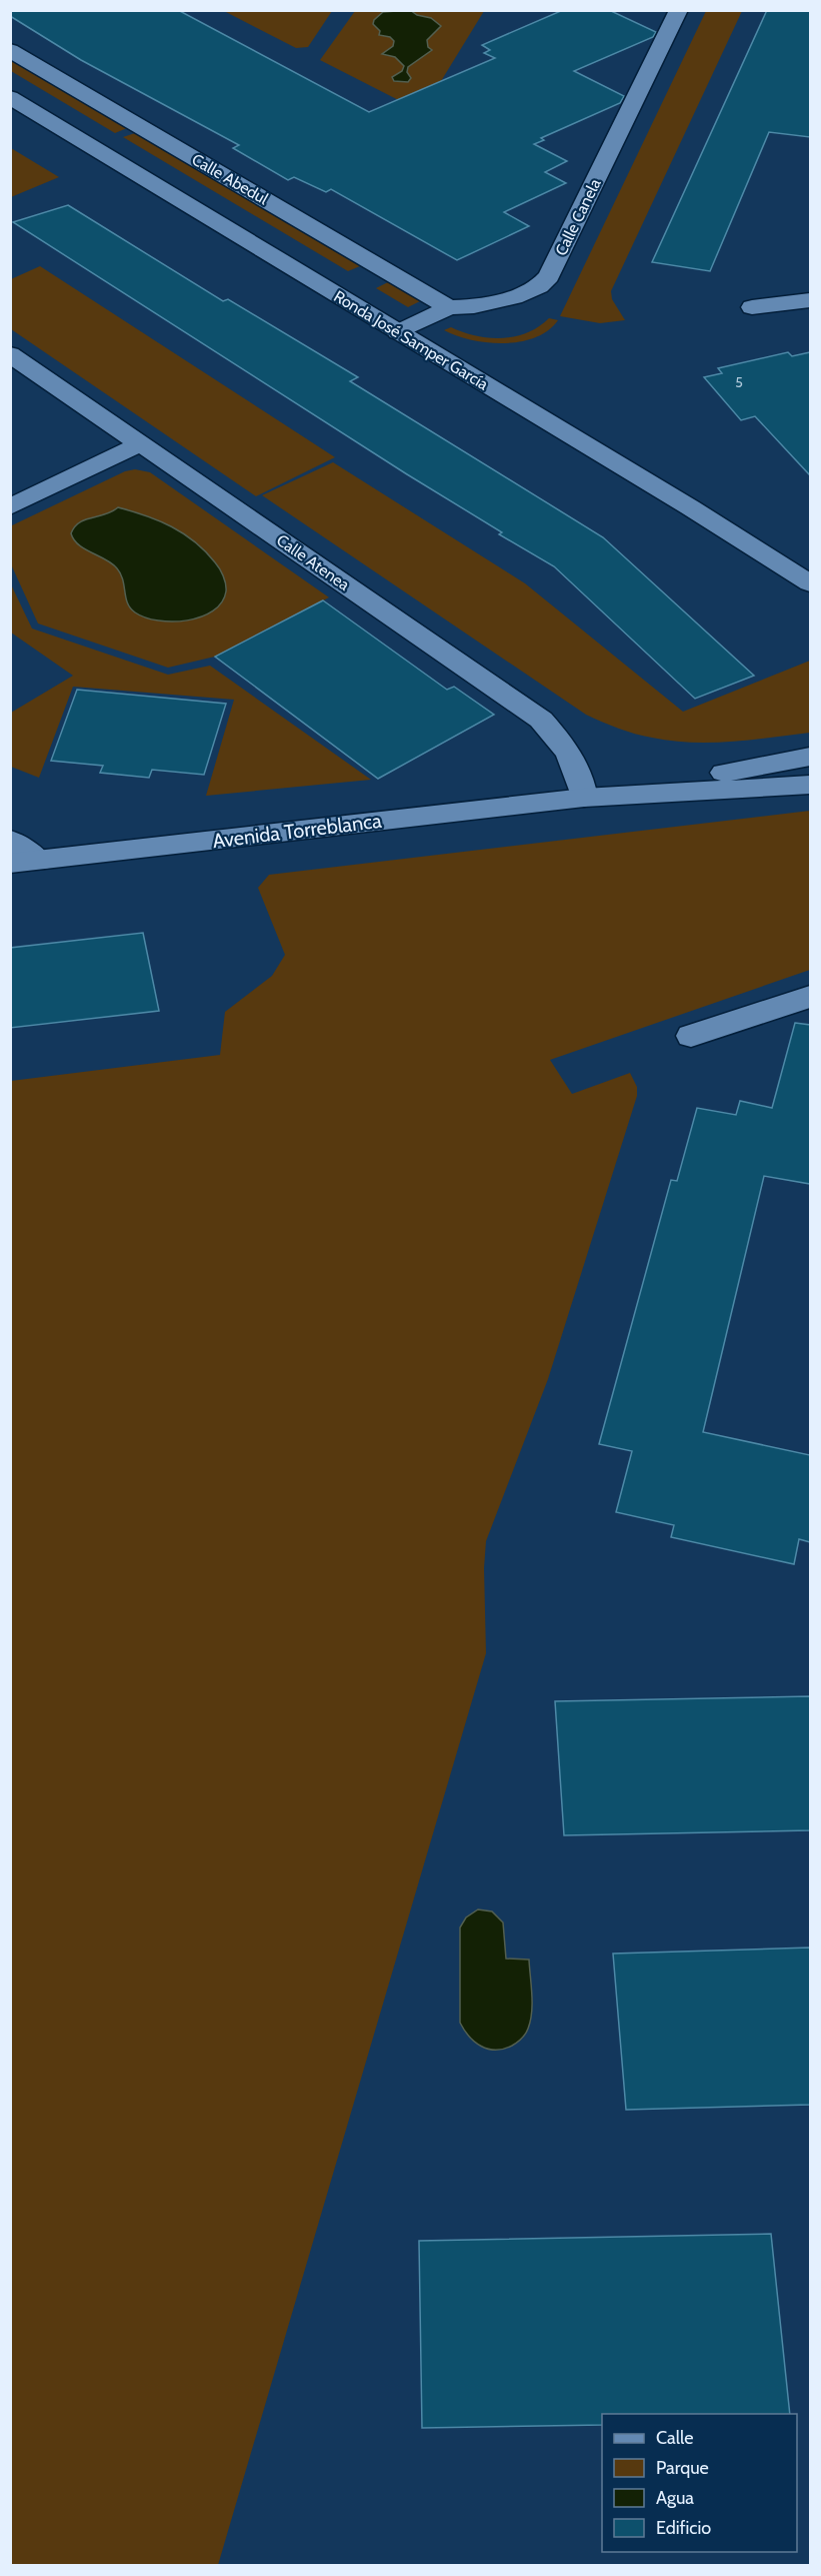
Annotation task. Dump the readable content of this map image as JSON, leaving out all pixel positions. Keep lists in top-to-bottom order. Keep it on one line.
{"streets":{"street":["Calle Abedul","Calle Canela","Ronda José Samper García","Calle Atenea","Avenida Torreblanca"]},"crossings":[["Calle Abedul","Calle Canela"],["Calle Canela","Ronda José Samper García"],["Calle Atenea","Avenida Torreblanca"]],"house_numbers":["5"],"legend":["Calle","Parque","Agua","Edificio"]}
